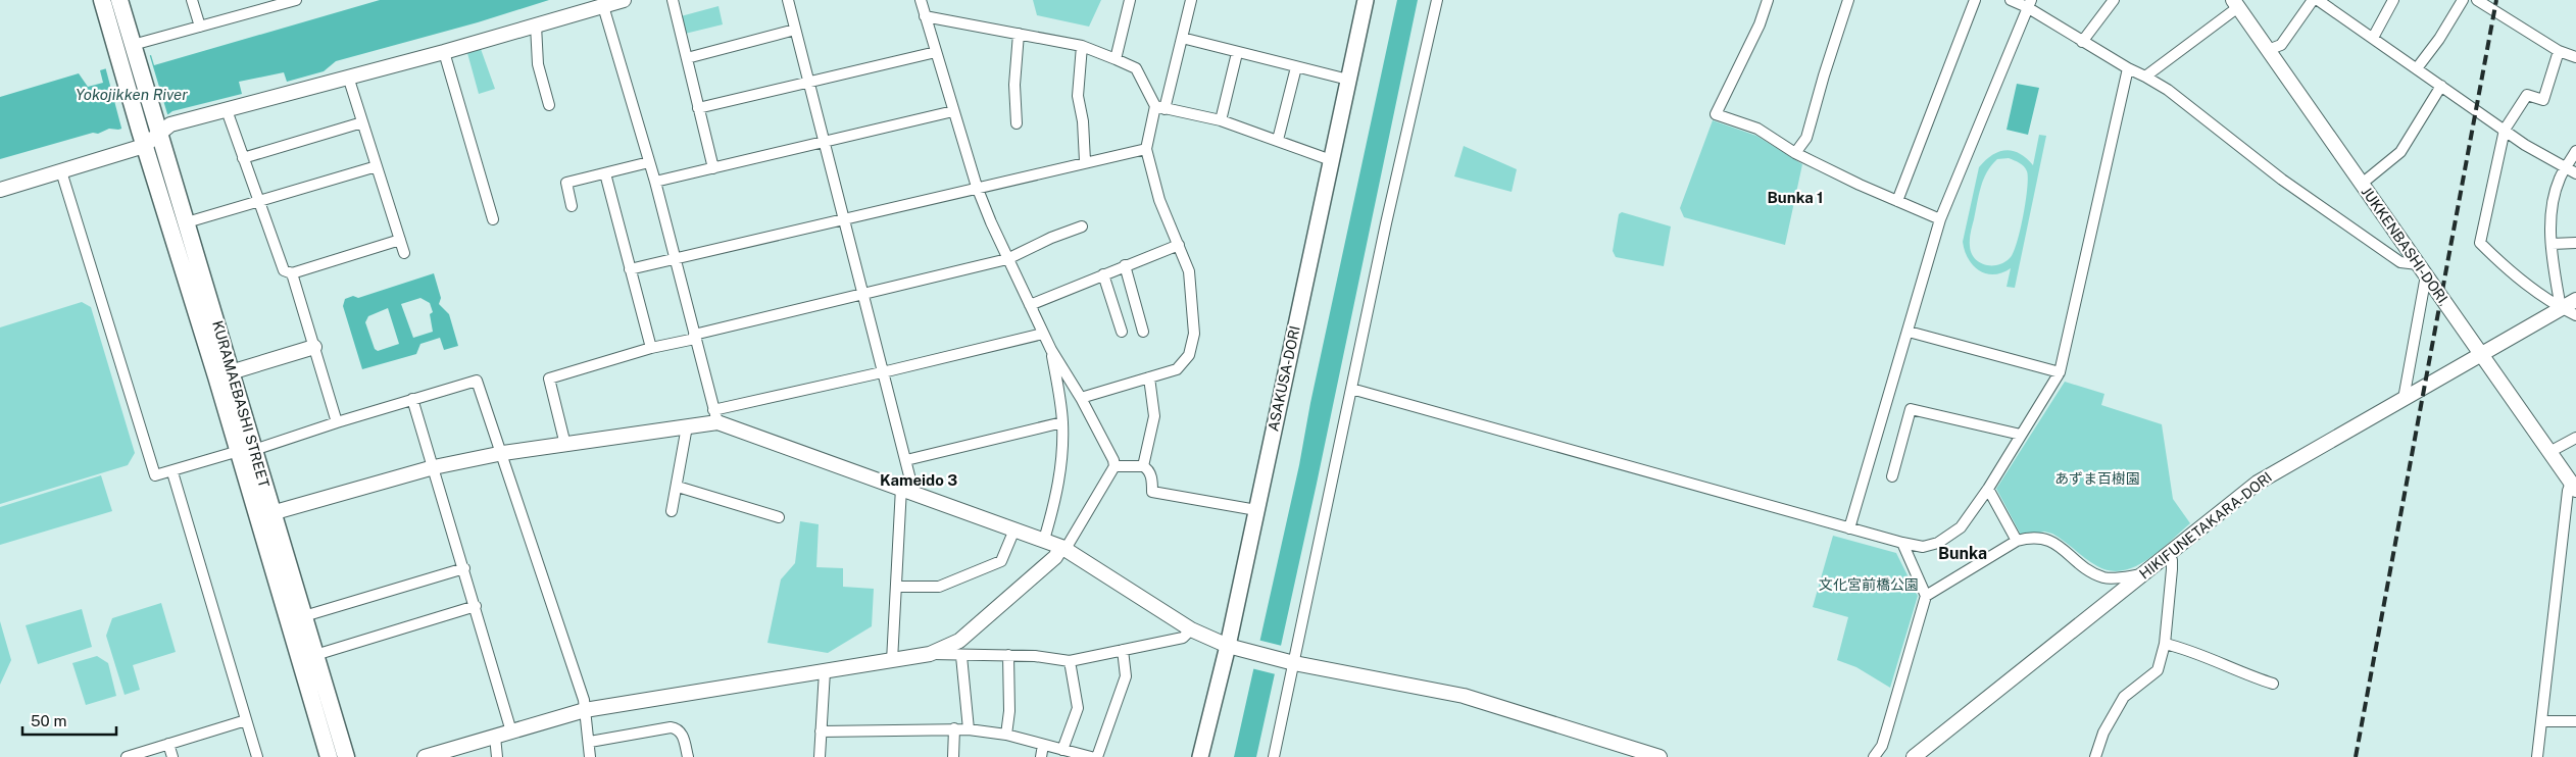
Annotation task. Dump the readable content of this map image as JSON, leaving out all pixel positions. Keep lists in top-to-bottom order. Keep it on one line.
{"streets":{"main road":["ASAKUSA-DORI","KURAMAEBASHI STREET"],"street":["JUKKENBASHI-DORI","HIKIFUNETAKARA-DORI"]},"crossings":[["JUKKENBASHI-DORI","HIKIFUNETAKARA-DORI"]],"districts":["Bunka 1","Kameido 3","Bunka"],"water":["Yokojikken River"],"parks":["あずま百樹園","文化宮前橋公園"],"scale_bar":"50 m"}
